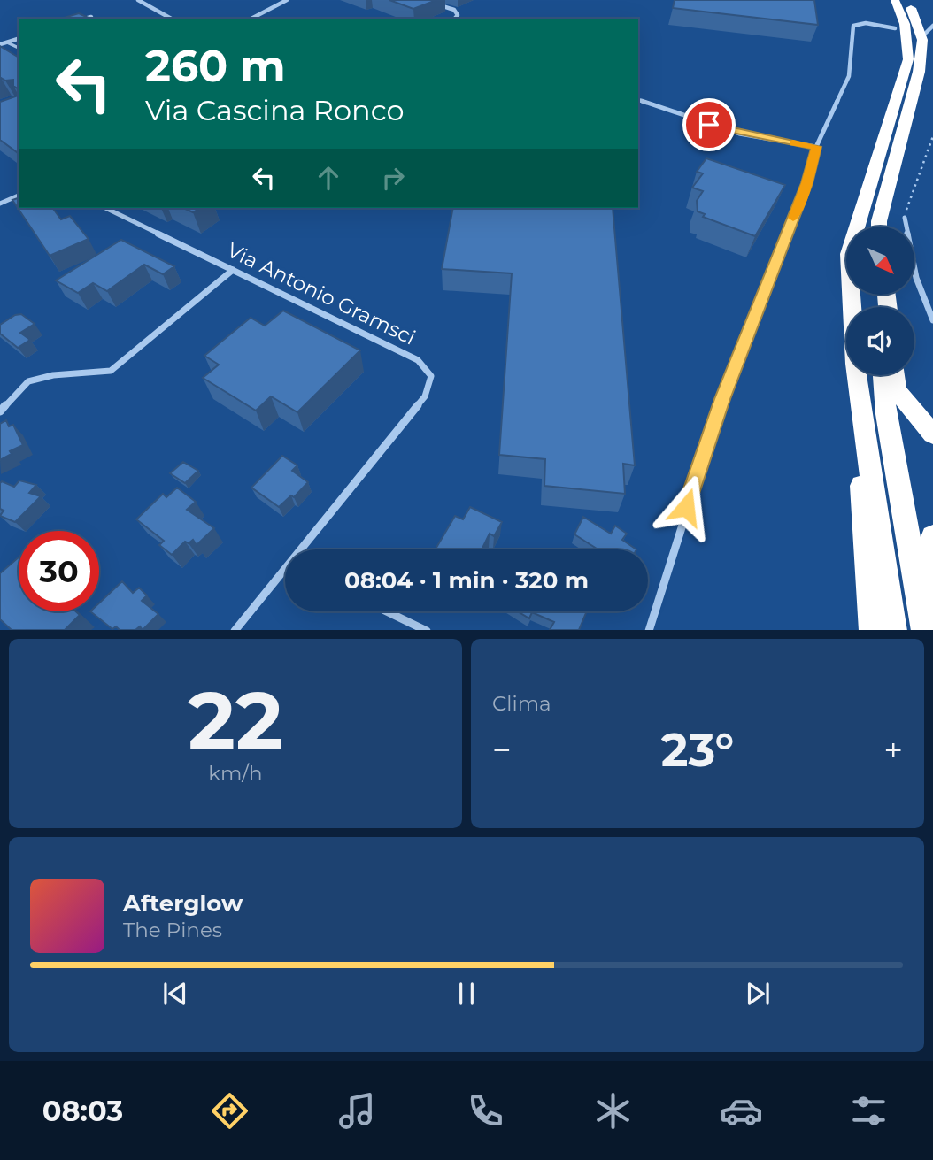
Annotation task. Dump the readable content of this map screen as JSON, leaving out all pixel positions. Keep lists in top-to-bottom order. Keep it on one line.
{"streets":{"street":["Via Antonio Gramsci"]},"north":"bottom right","page":{"turn":["260 m","Via Cascina Ronco"],"limit":"30","trip":"08:04 · 1 min · 320 m","tile":[["22","km/h"],"Clima"],"heat":["−","23°","+"],"song":["Afterglow","The Pines"],"tabs":"08:03"}}
